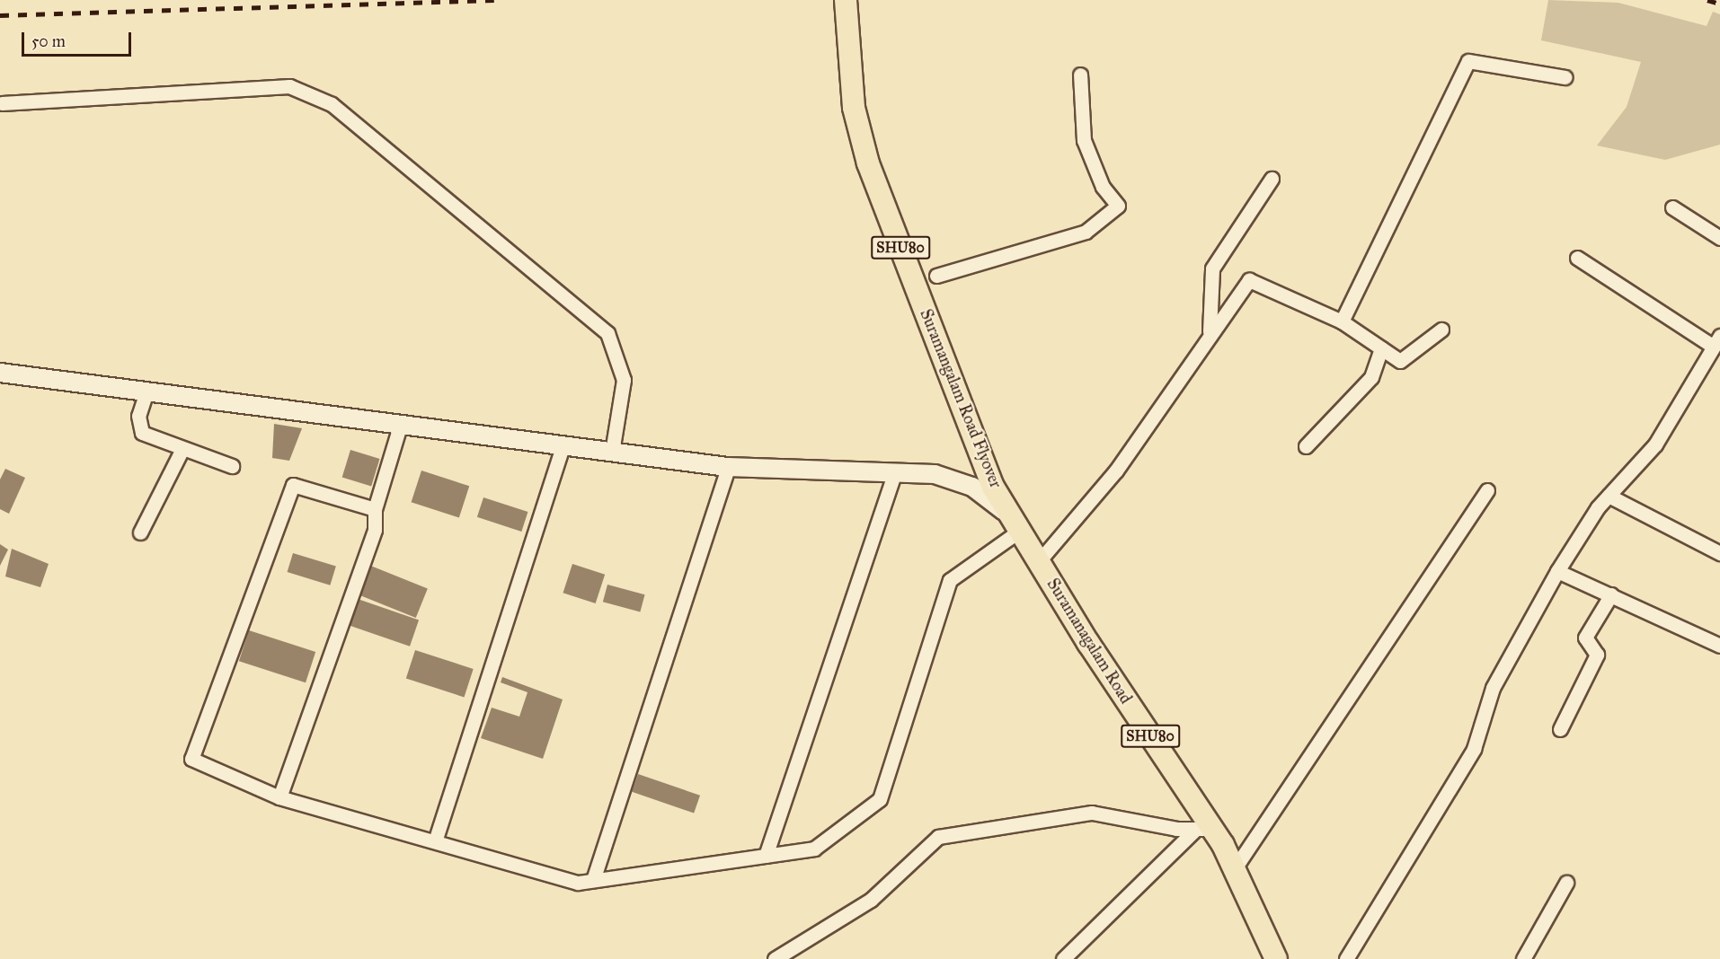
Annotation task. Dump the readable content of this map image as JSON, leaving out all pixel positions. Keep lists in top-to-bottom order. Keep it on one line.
{"streets":{"main road":["SHU80","Suramangalam Road Flyover","Suramanagalam Road"]},"crossings":[["Suramangalam Road Flyover","Suramanagalam Road"]],"scale_bar":"50 m"}
